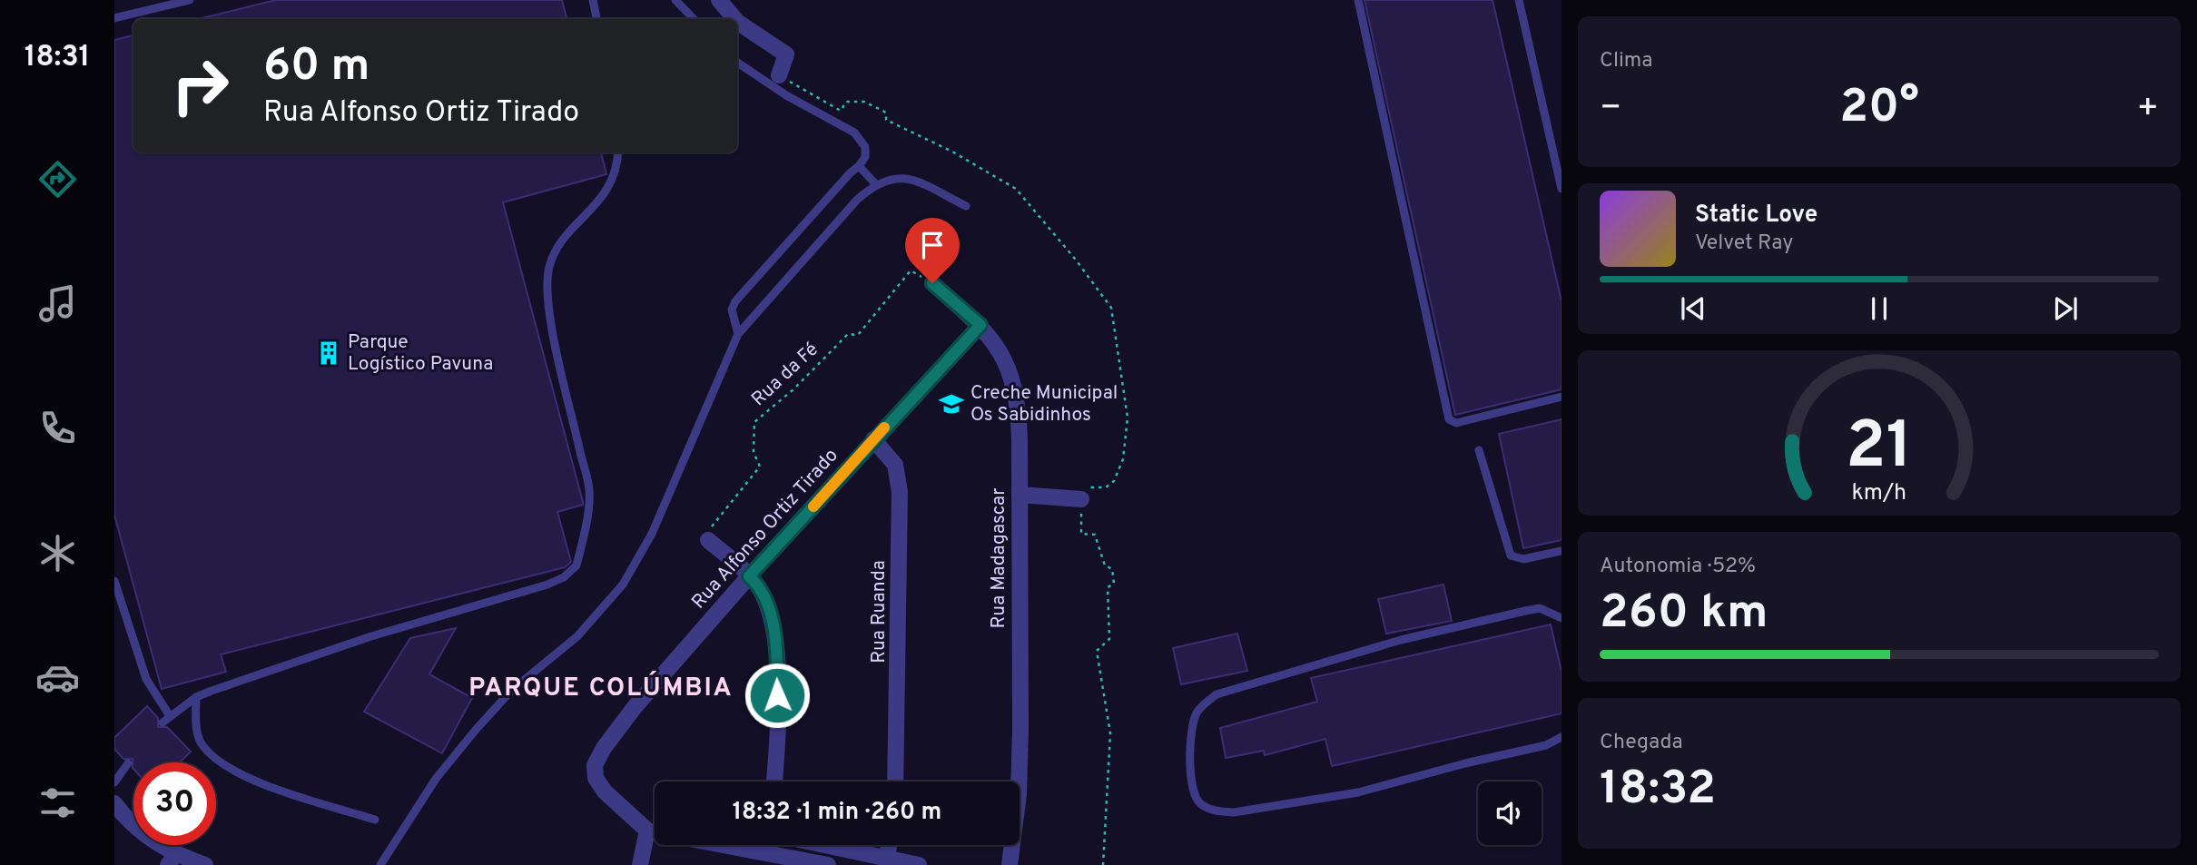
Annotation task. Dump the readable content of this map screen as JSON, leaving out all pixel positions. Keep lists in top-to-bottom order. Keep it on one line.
{"streets":{"street":["Rua Alfonso Ortiz Tirado","Rua Madagascar","Rua Ruanda"],"path":["Rua da Fé"]},"crossings":[["Rua da Fé","Rua Madagascar"],["Rua Alfonso Ortiz Tirado","Rua Madagascar"],["Rua Alfonso Ortiz Tirado","Rua Ruanda"]],"districts":["PARQUE COLÚMBIA"],"places":{"building":["Parque Logístico Pavuna"],"school or university":["Creche Municipal Os Sabidinhos"]},"page":{"tabs":"18:31","tile":["Clima",["Autonomia · 52%","260 km"],["Chegada","18:32"]],"turn":["60 m","Rua Alfonso Ortiz Tirado"],"heat":["−","20°","+"],"song":["Static Love","Velvet Ray"],"limit":"30","trip":"18:32 · 1 min · 260 m","gauge":["21","km/h"]}}
